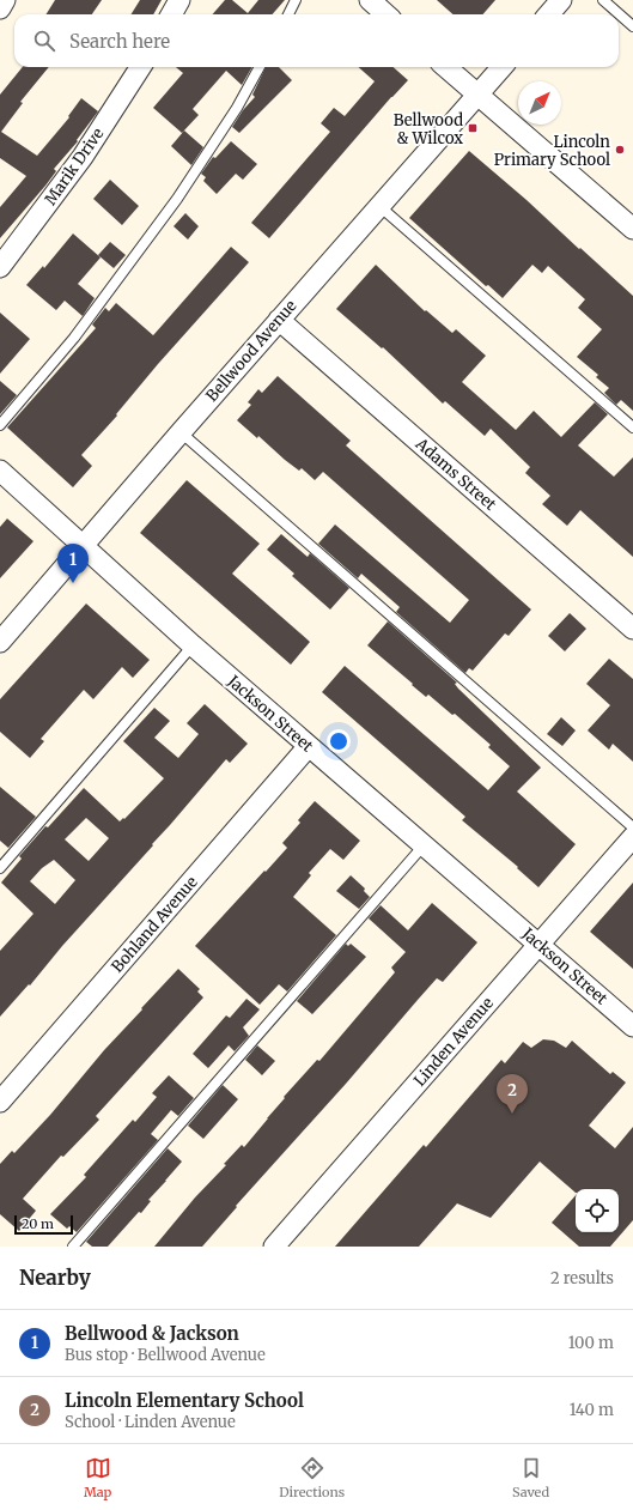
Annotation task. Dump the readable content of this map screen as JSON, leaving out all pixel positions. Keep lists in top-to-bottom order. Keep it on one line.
{"streets":{"street":["Marik Drive","Bellwood Avenue","Adams Street","Jackson Street","Bohland Avenue","Linden Avenue"]},"crossings":[["Bellwood Avenue","Adams Street"],["Bellwood Avenue","Jackson Street"],["Jackson Street","Bohland Avenue"],["Jackson Street","Linden Avenue"]],"places":{"transit":["Bellwood & Wilcox"],"other":["Lincoln Primary School"]},"scale_bar":"20 m","north":"top right","page":{"search":"Search here","pins":["1","2"],"scale":"20 m","heading":["Nearby","2 results"],"list":[{"mark":"1","name":"Bellwood & Jackson","note":"Bus stop · Bellwood Avenue","value":"100 m"},{"mark":"2","name":"Lincoln Elementary School","note":"School · Linden Avenue","value":"140 m"}],"nav":["Map","Directions","Saved"]}}
